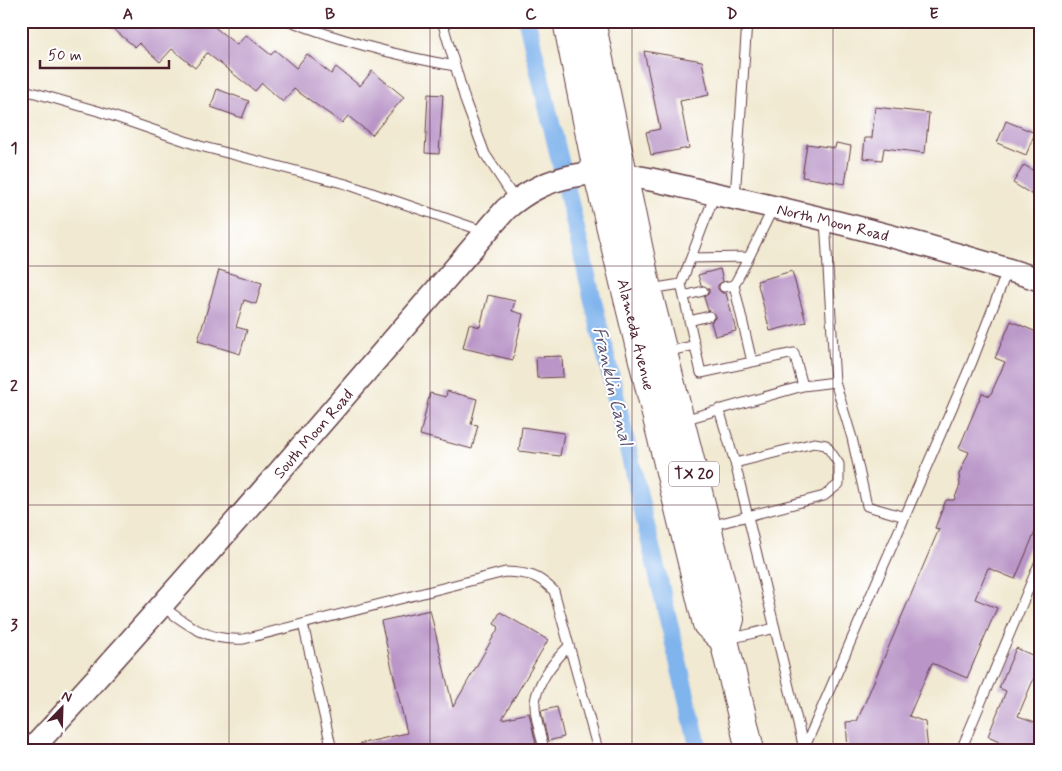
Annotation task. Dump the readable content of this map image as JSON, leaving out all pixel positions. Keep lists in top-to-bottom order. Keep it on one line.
{"streets":{"main road":["Alameda Avenue","TX 20"],"street":["North Moon Road","South Moon Road"]},"crossings":[["North Moon Road","Alameda Avenue"],["North Moon Road","South Moon Road"],["Alameda Avenue","South Moon Road"]],"water":["Franklin Canal"],"scale_bar":"50 m","north":"top right","grid":{"columns":["A","B","C","D","E"],"rows":["1","2","3"]}}
